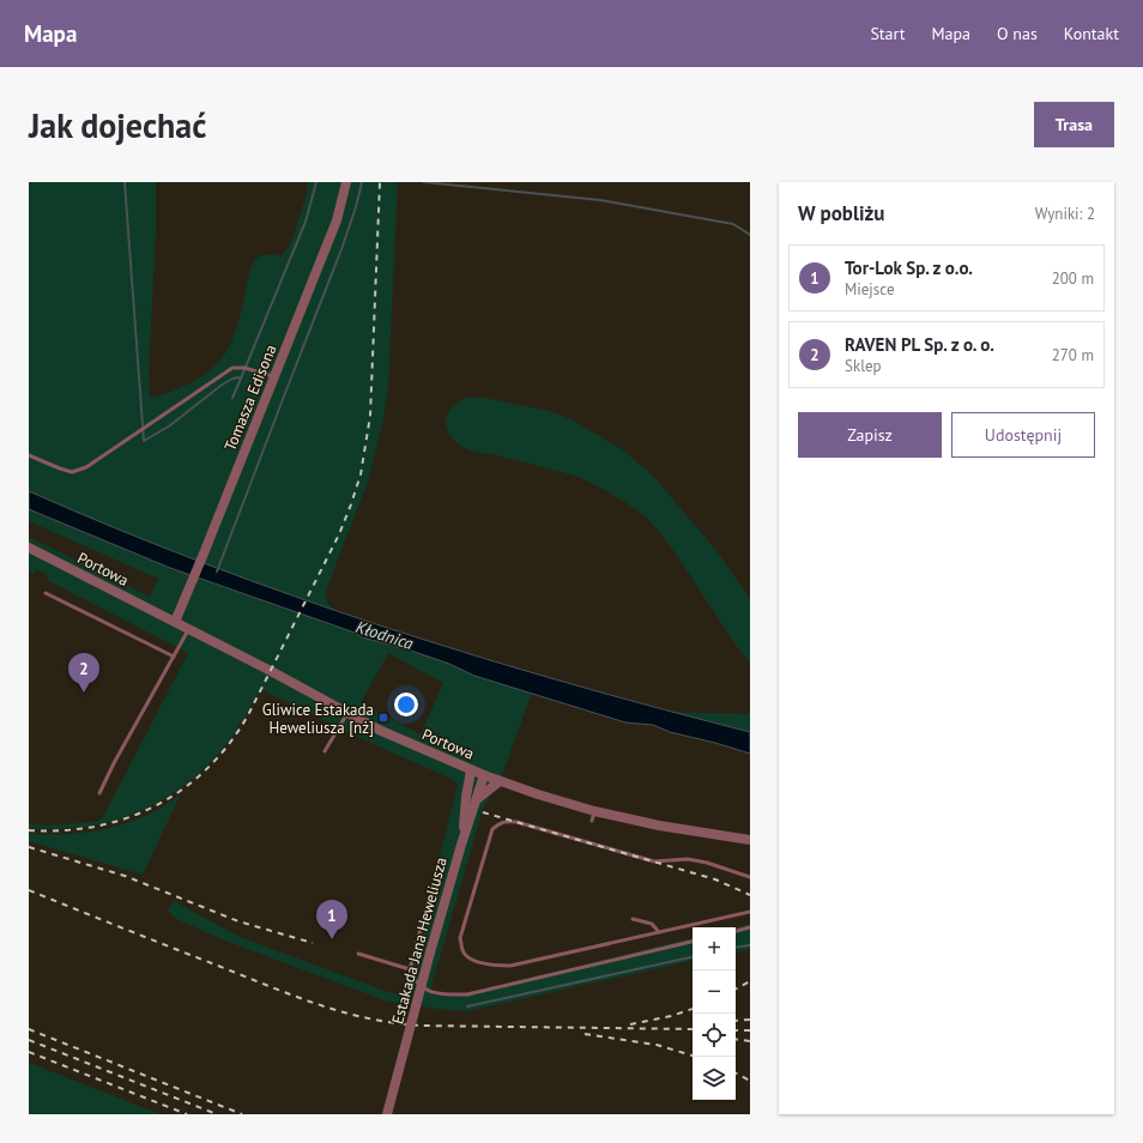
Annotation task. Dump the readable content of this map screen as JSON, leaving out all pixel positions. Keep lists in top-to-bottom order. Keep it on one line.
{"streets":{"street":["Tomasza Edisona","Portowa","Estakada Jana Heweliusza"]},"crossings":[["Tomasza Edisona","Portowa"],["Portowa","Estakada Jana Heweliusza"]],"water":["Kłodnica"],"places":{"transit":["Gliwice Estakada Heweliusza [nż]"]},"page":{"header":"Mapa","nav":["Start","Mapa","O nas","Kontakt"],"buttons":["Trasa",["Zapisz","Udostępnij"]],"title":"Jak dojechać","heading":["W pobliżu","Wyniki: 2"],"list":[{"mark":"1","name":"Tor-Lok Sp. z o.o.","note":"Miejsce","value":"200 m"},{"mark":"2","name":"RAVEN PL Sp. z o. o.","note":"Sklep","value":"270 m"}],"pins":["2","1"],"map_buttons":["+","−"]}}
